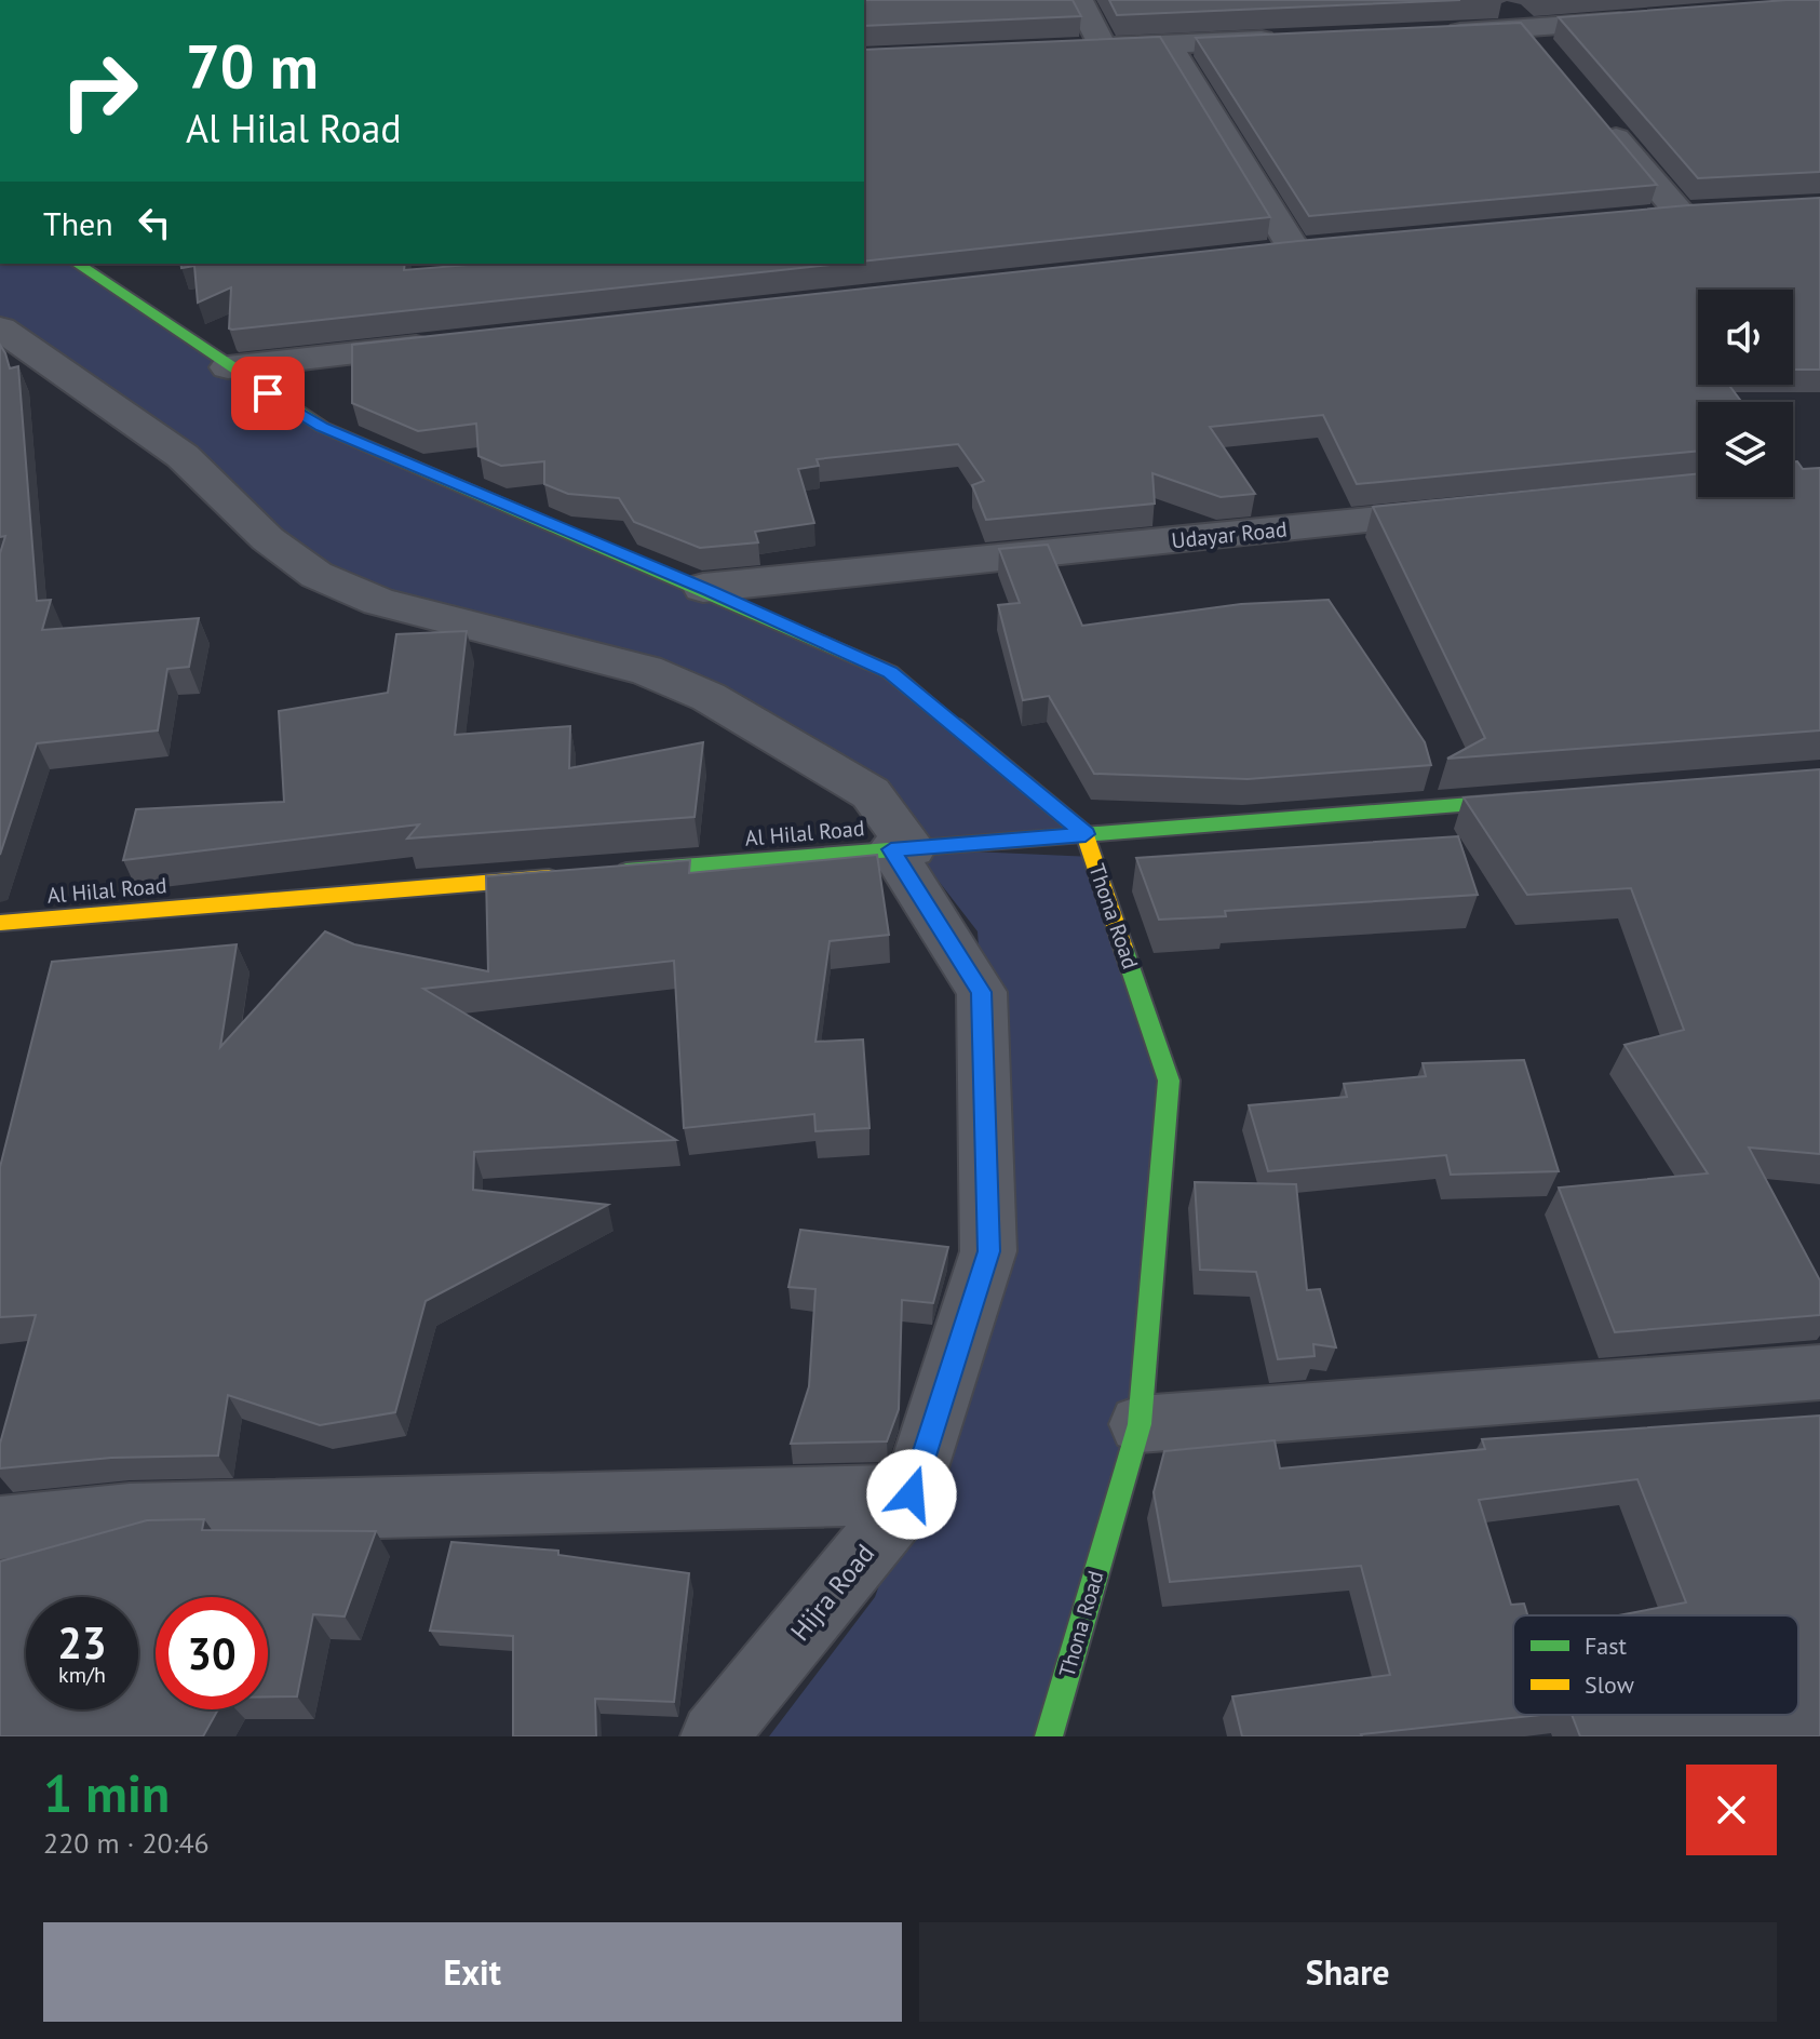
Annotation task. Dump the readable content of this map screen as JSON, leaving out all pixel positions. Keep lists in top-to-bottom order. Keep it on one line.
{"streets":{"street":["Udayar Road","Al Hilal Road","Thona Road","Hijra Road"]},"crossings":[["Udayar Road","Thona Road"],["Al Hilal Road","Thona Road"],["Al Hilal Road","Hijra Road"]],"legend":["Fast","Slow"],"page":{"turn":["70 m","Al Hilal Road"],"then":"Then","speed":"23 km/h","limit":"30","heading":["1 min","220 m · 20:46"],"buttons":["Exit","Share"]}}
